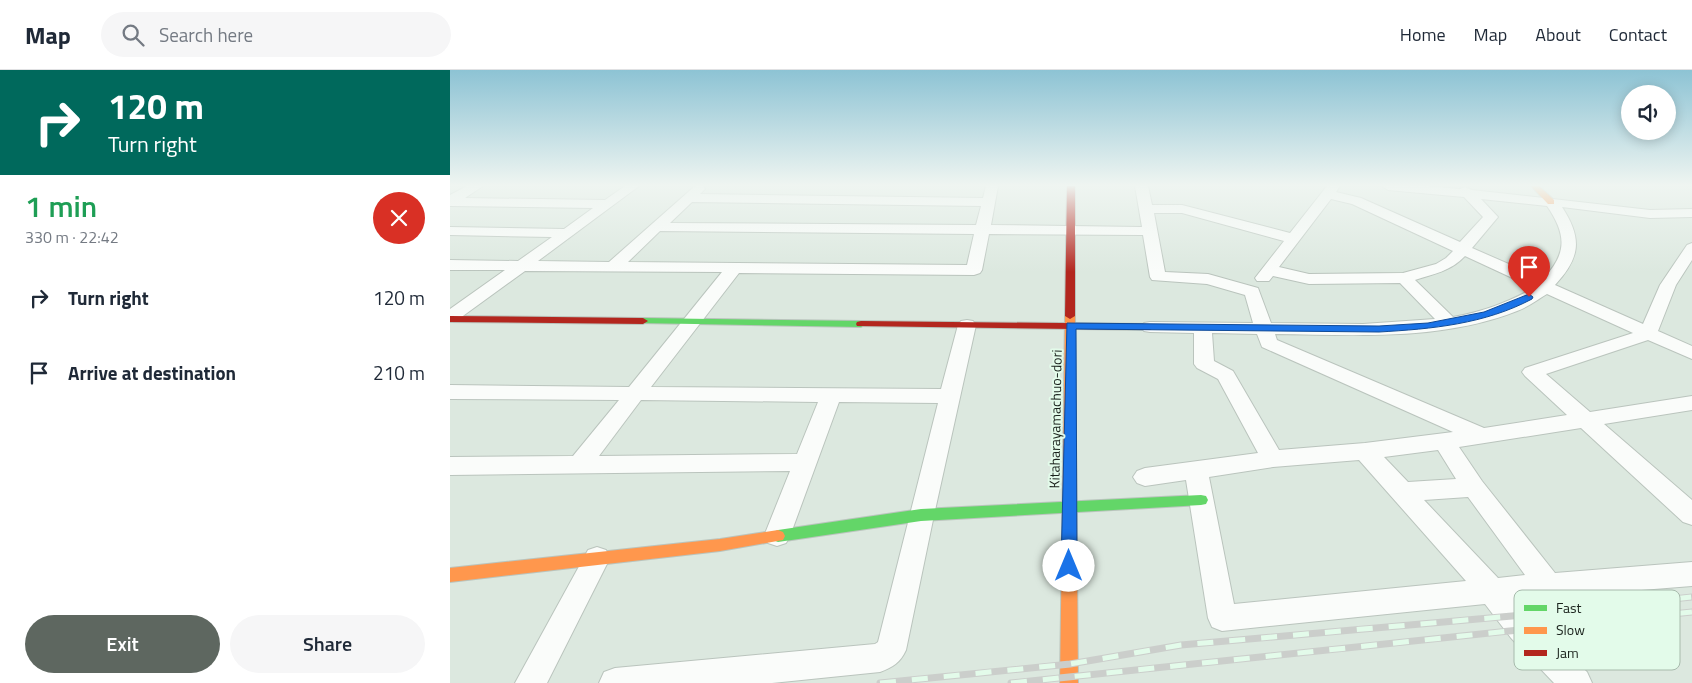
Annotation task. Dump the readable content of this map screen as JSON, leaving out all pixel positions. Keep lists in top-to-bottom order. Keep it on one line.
{"streets":{"street":["Kitaharayamachuo-dori"]},"legend":["Fast","Slow","Jam"],"page":{"header":"Map","search":"Search here","nav":["Home","Map","About","Contact"],"turn":["120 m","Turn right"],"heading":["1 min","330 m · 22:42"],"list":[{"name":"Turn right","value":"120 m"},{"name":"Arrive at destination","value":"210 m"}],"buttons":["Exit","Share"]}}
